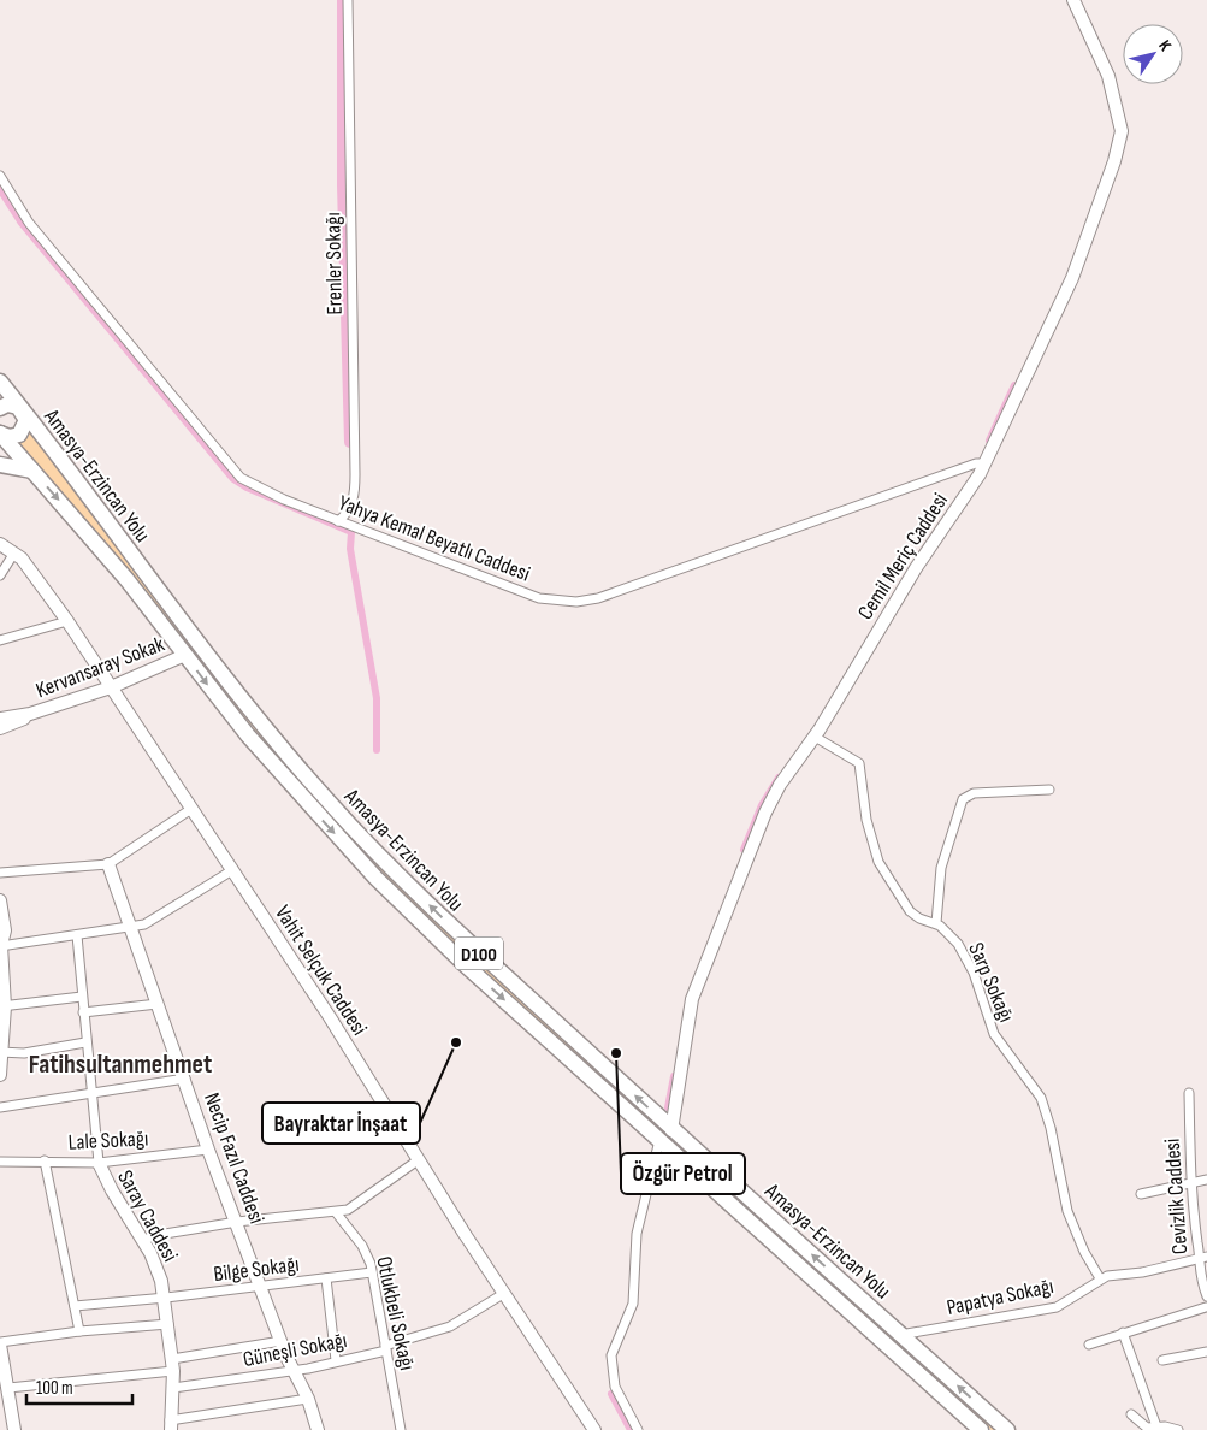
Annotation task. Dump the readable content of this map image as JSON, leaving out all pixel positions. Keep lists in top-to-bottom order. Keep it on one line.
{"streets":{"highway":["Amasya-Erzincan Yolu","D100"],"street":["Erenler Sokağı","Yahya Kemal Beyatlı Caddesi","Cemil Meriç Caddesi","Kervansaray Sokak","Vahit Selçuk Caddesi","Sarp Sokağı","Lale Sokağı","Necip Fazıl Caddesi","Cevizlik Caddesi","Saray Caddesi","Bilge Sokağı","Papatya Sokağı","Otlukbeli Sokağı","Güneşli Sokağı"]},"crossings":[["Erenler Sokağı","Yahya Kemal Beyatlı Caddesi"],["Amasya-Erzincan Yolu","Cemil Meriç Caddesi"],["Amasya-Erzincan Yolu","Kervansaray Sokak"],["Amasya-Erzincan Yolu","D100"],["Amasya-Erzincan Yolu","Papatya Sokağı"],["Yahya Kemal Beyatlı Caddesi","Cemil Meriç Caddesi"],["Cemil Meriç Caddesi","Sarp Sokağı"],["Kervansaray Sokak","Vahit Selçuk Caddesi"],["Vahit Selçuk Caddesi","Güneşli Sokağı"],["Sarp Sokağı","Papatya Sokağı"],["Lale Sokağı","Necip Fazıl Caddesi"],["Lale Sokağı","Saray Caddesi"],["Necip Fazıl Caddesi","Bilge Sokağı"],["Necip Fazıl Caddesi","Güneşli Sokağı"],["Cevizlik Caddesi","Papatya Sokağı"],["Saray Caddesi","Bilge Sokağı"],["Saray Caddesi","Güneşli Sokağı"],["Bilge Sokağı","Otlukbeli Sokağı"],["Otlukbeli Sokağı","Güneşli Sokağı"]],"districts":["Fatihsultanmehmet"],"places":["Bayraktar İnşaat","Özgür Petrol"],"scale_bar":"100 m","north":"top right"}
